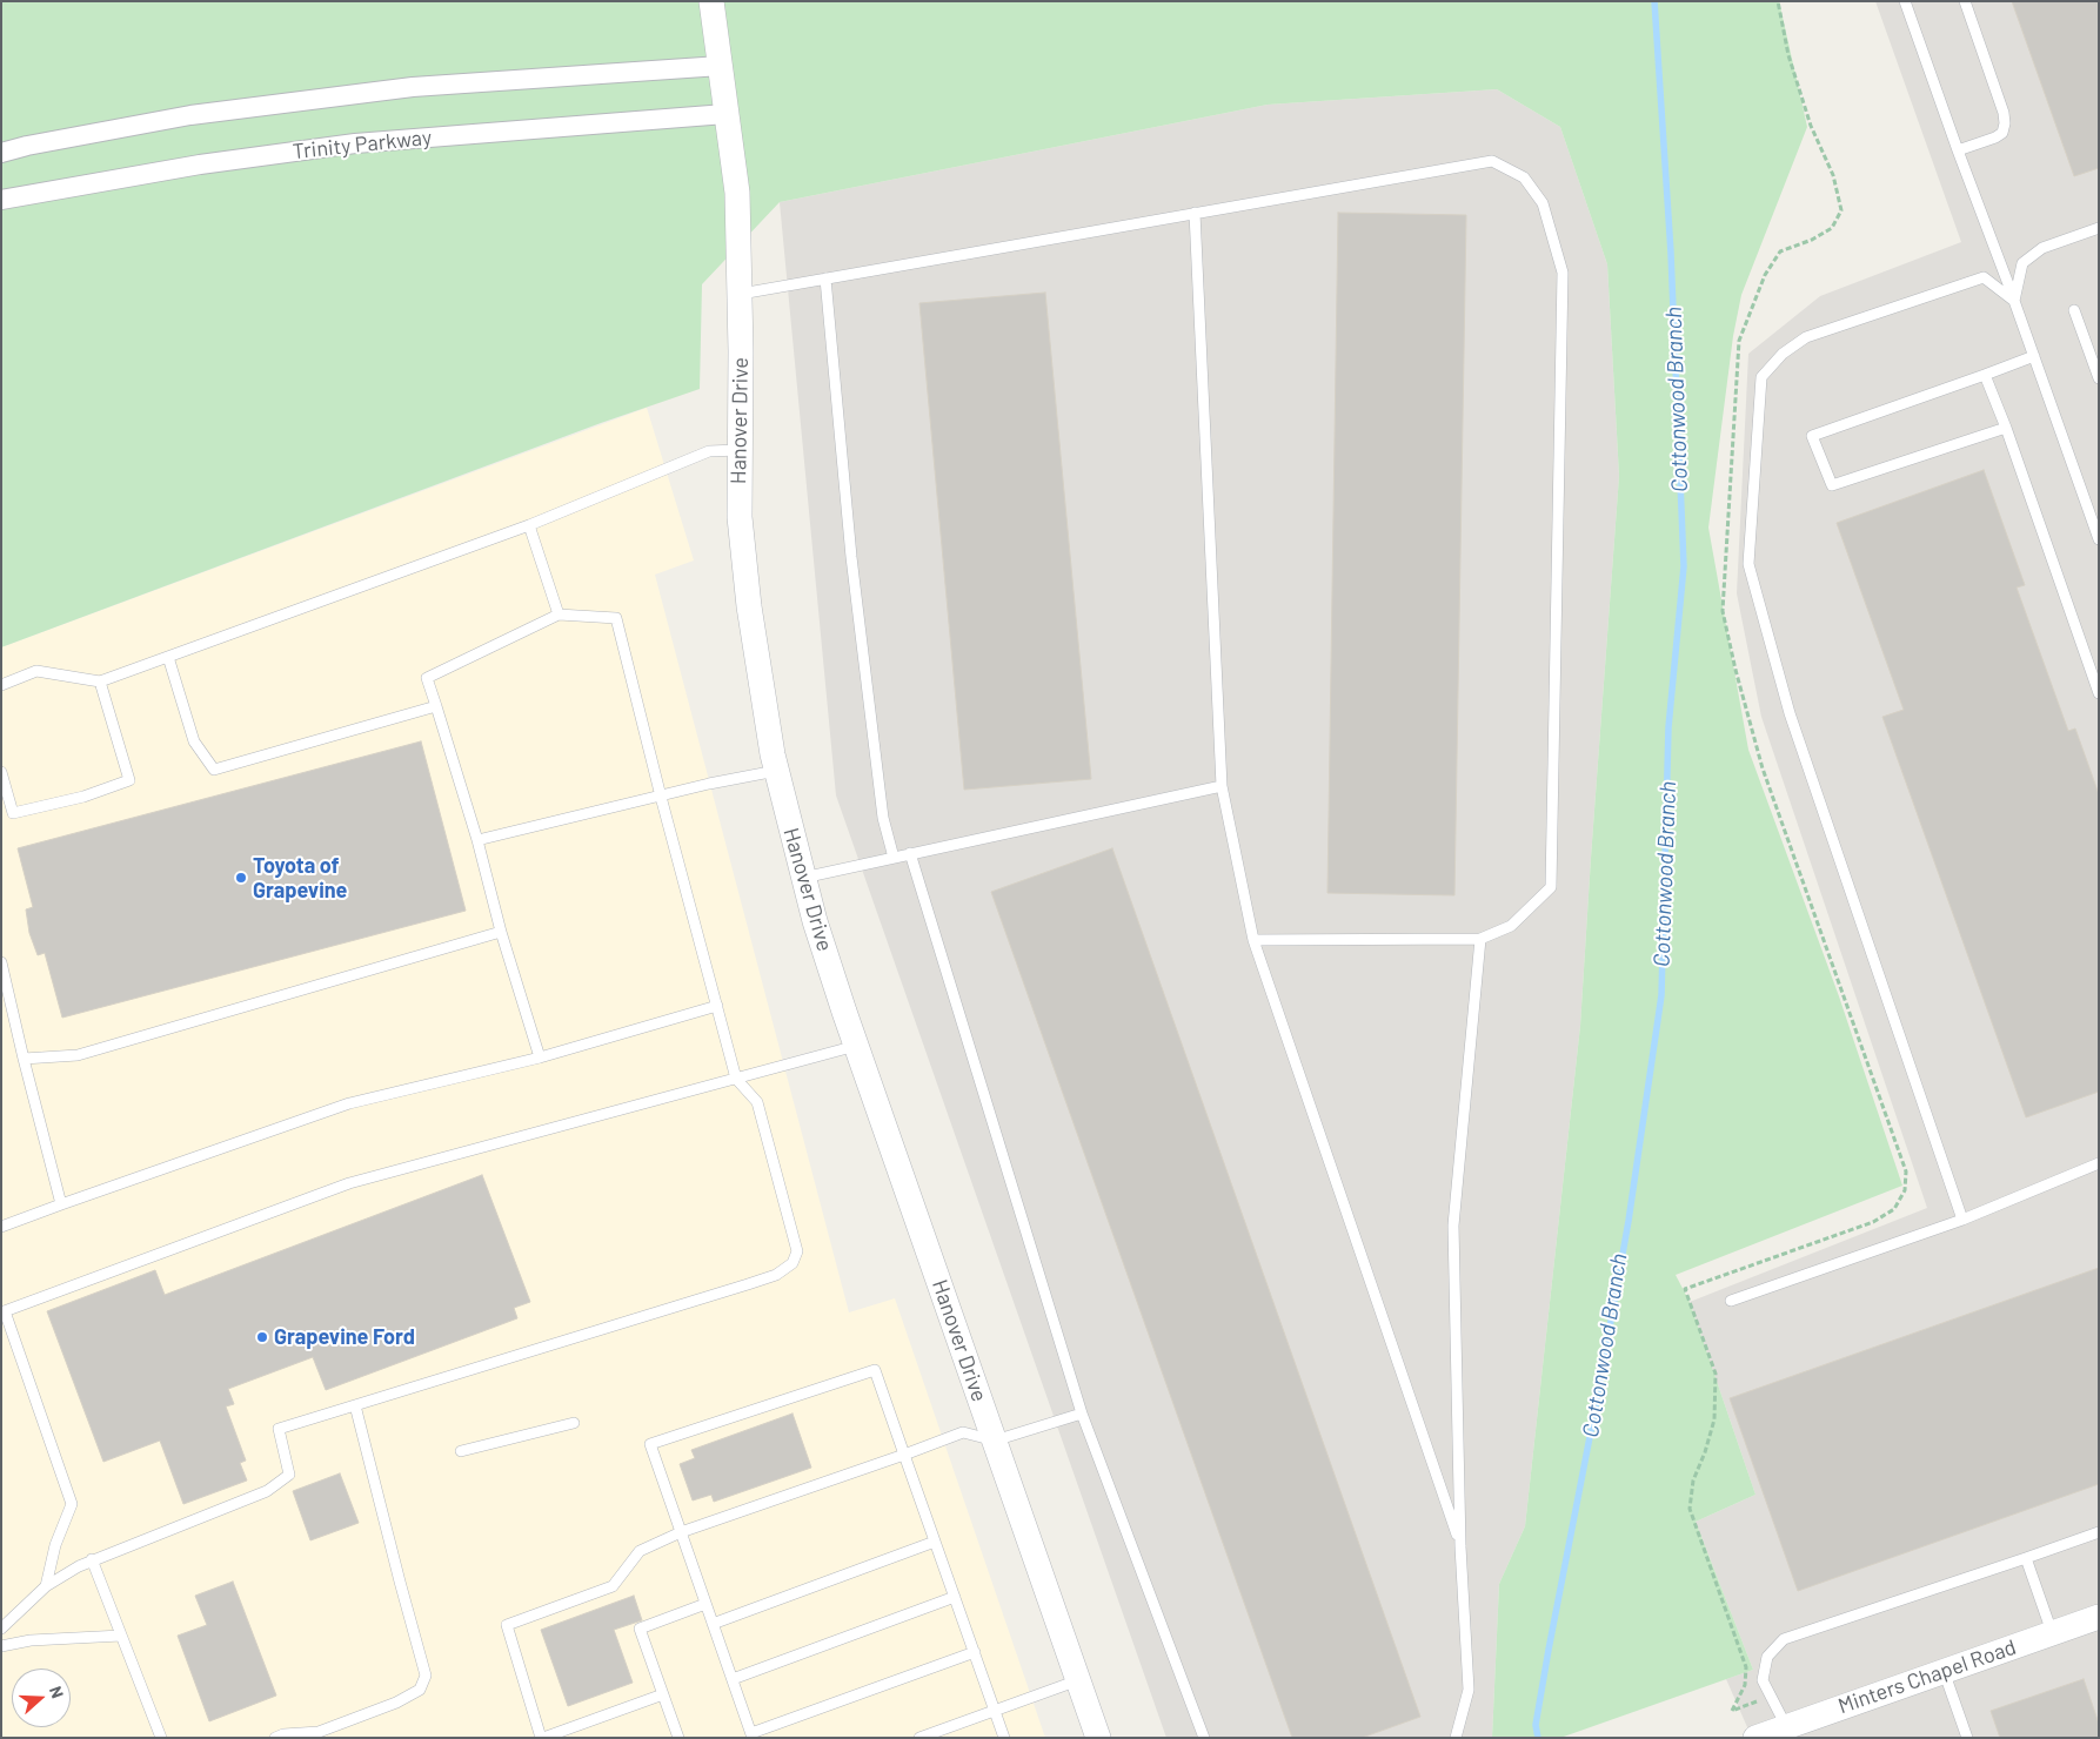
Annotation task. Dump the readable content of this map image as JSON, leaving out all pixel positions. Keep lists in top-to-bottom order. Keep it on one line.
{"streets":{"street":["Trinity Parkway","Hanover Drive","Minters Chapel Road"]},"crossings":[["Trinity Parkway","Hanover Drive"]],"water":["Cottonwood Branch"],"places":["Toyota of Grapevine","Grapevine Ford"],"north":"right"}
